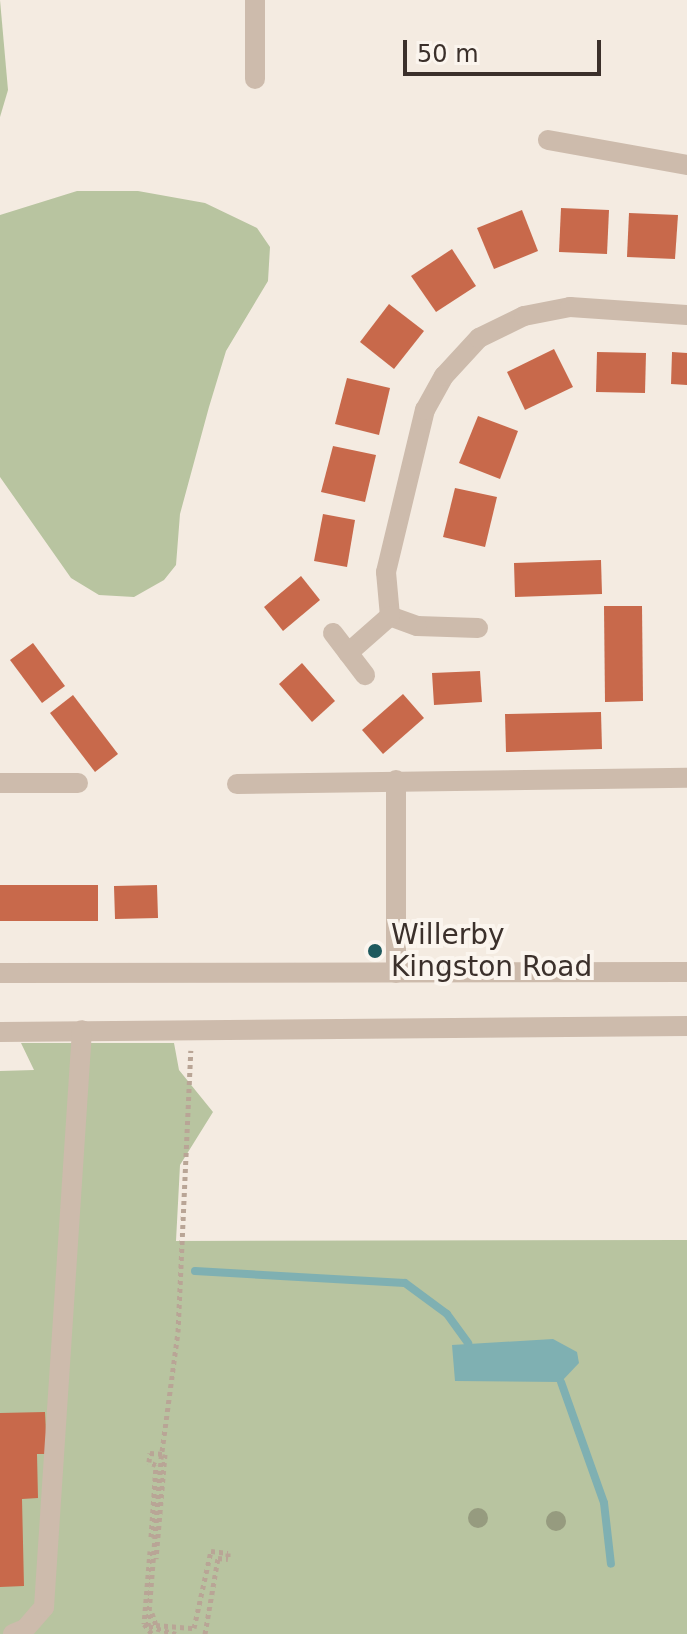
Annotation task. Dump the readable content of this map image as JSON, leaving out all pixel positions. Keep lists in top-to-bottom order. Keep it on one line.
{"places":["Willerby Kingston Road"],"scale_bar":"50 m"}
